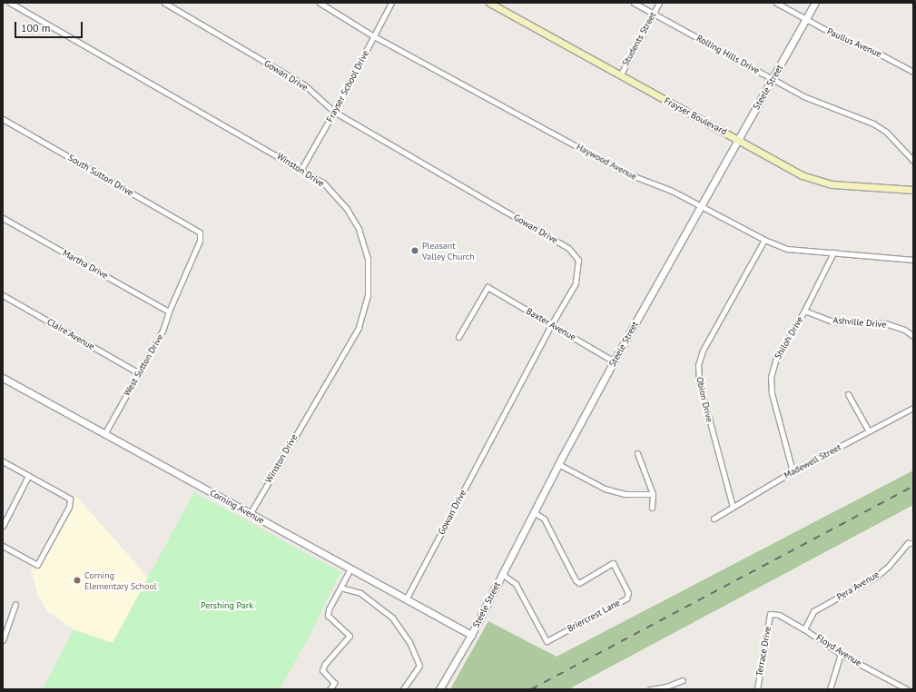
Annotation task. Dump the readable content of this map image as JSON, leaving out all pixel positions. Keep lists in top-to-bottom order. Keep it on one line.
{"streets":{"main road":["Frayser Boulevard"],"street":["Students Street","Paullus Avenue","Rolling Hills Drive","Gowan Drive","Frayser School Drive","Steele Street","Haywood Avenue","Winston Drive","South Sutton Drive","Martha Drive","Ashville Drive","Baxter Avenue","Claire Avenue","Shiloh Drive","West Sutton Drive","Obion Drive","Madewell Street","Corning Avenue","Pera Avenue","Briercrest Lane","Floyd Avenue","Terrace Drive"]},"crossings":[["Students Street","Rolling Hills Drive"],["Students Street","Frayser Boulevard"],["Paullus Avenue","Steele Street"],["Rolling Hills Drive","Steele Street"],["Gowan Drive","Frayser School Drive"],["Gowan Drive","Baxter Avenue"],["Gowan Drive","Corning Avenue"],["Frayser School Drive","Haywood Avenue"],["Frayser School Drive","Winston Drive"],["Steele Street","Frayser Boulevard"],["Steele Street","Haywood Avenue"],["Steele Street","Baxter Avenue"],["Steele Street","Corning Avenue"],["Steele Street","Briercrest Lane"],["Haywood Avenue","Shiloh Drive"],["Haywood Avenue","Obion Drive"],["Winston Drive","Corning Avenue"],["South Sutton Drive","West Sutton Drive"],["Martha Drive","West Sutton Drive"],["Ashville Drive","Shiloh Drive"],["Claire Avenue","West Sutton Drive"],["Shiloh Drive","Madewell Street"],["West Sutton Drive","Corning Avenue"],["Obion Drive","Madewell Street"],["Pera Avenue","Floyd Avenue"],["Floyd Avenue","Terrace Drive"]],"parks":["Pershing Park"],"places":["Pleasant Valley Church","Corning Elementary School"],"scale_bar":"100 m"}
